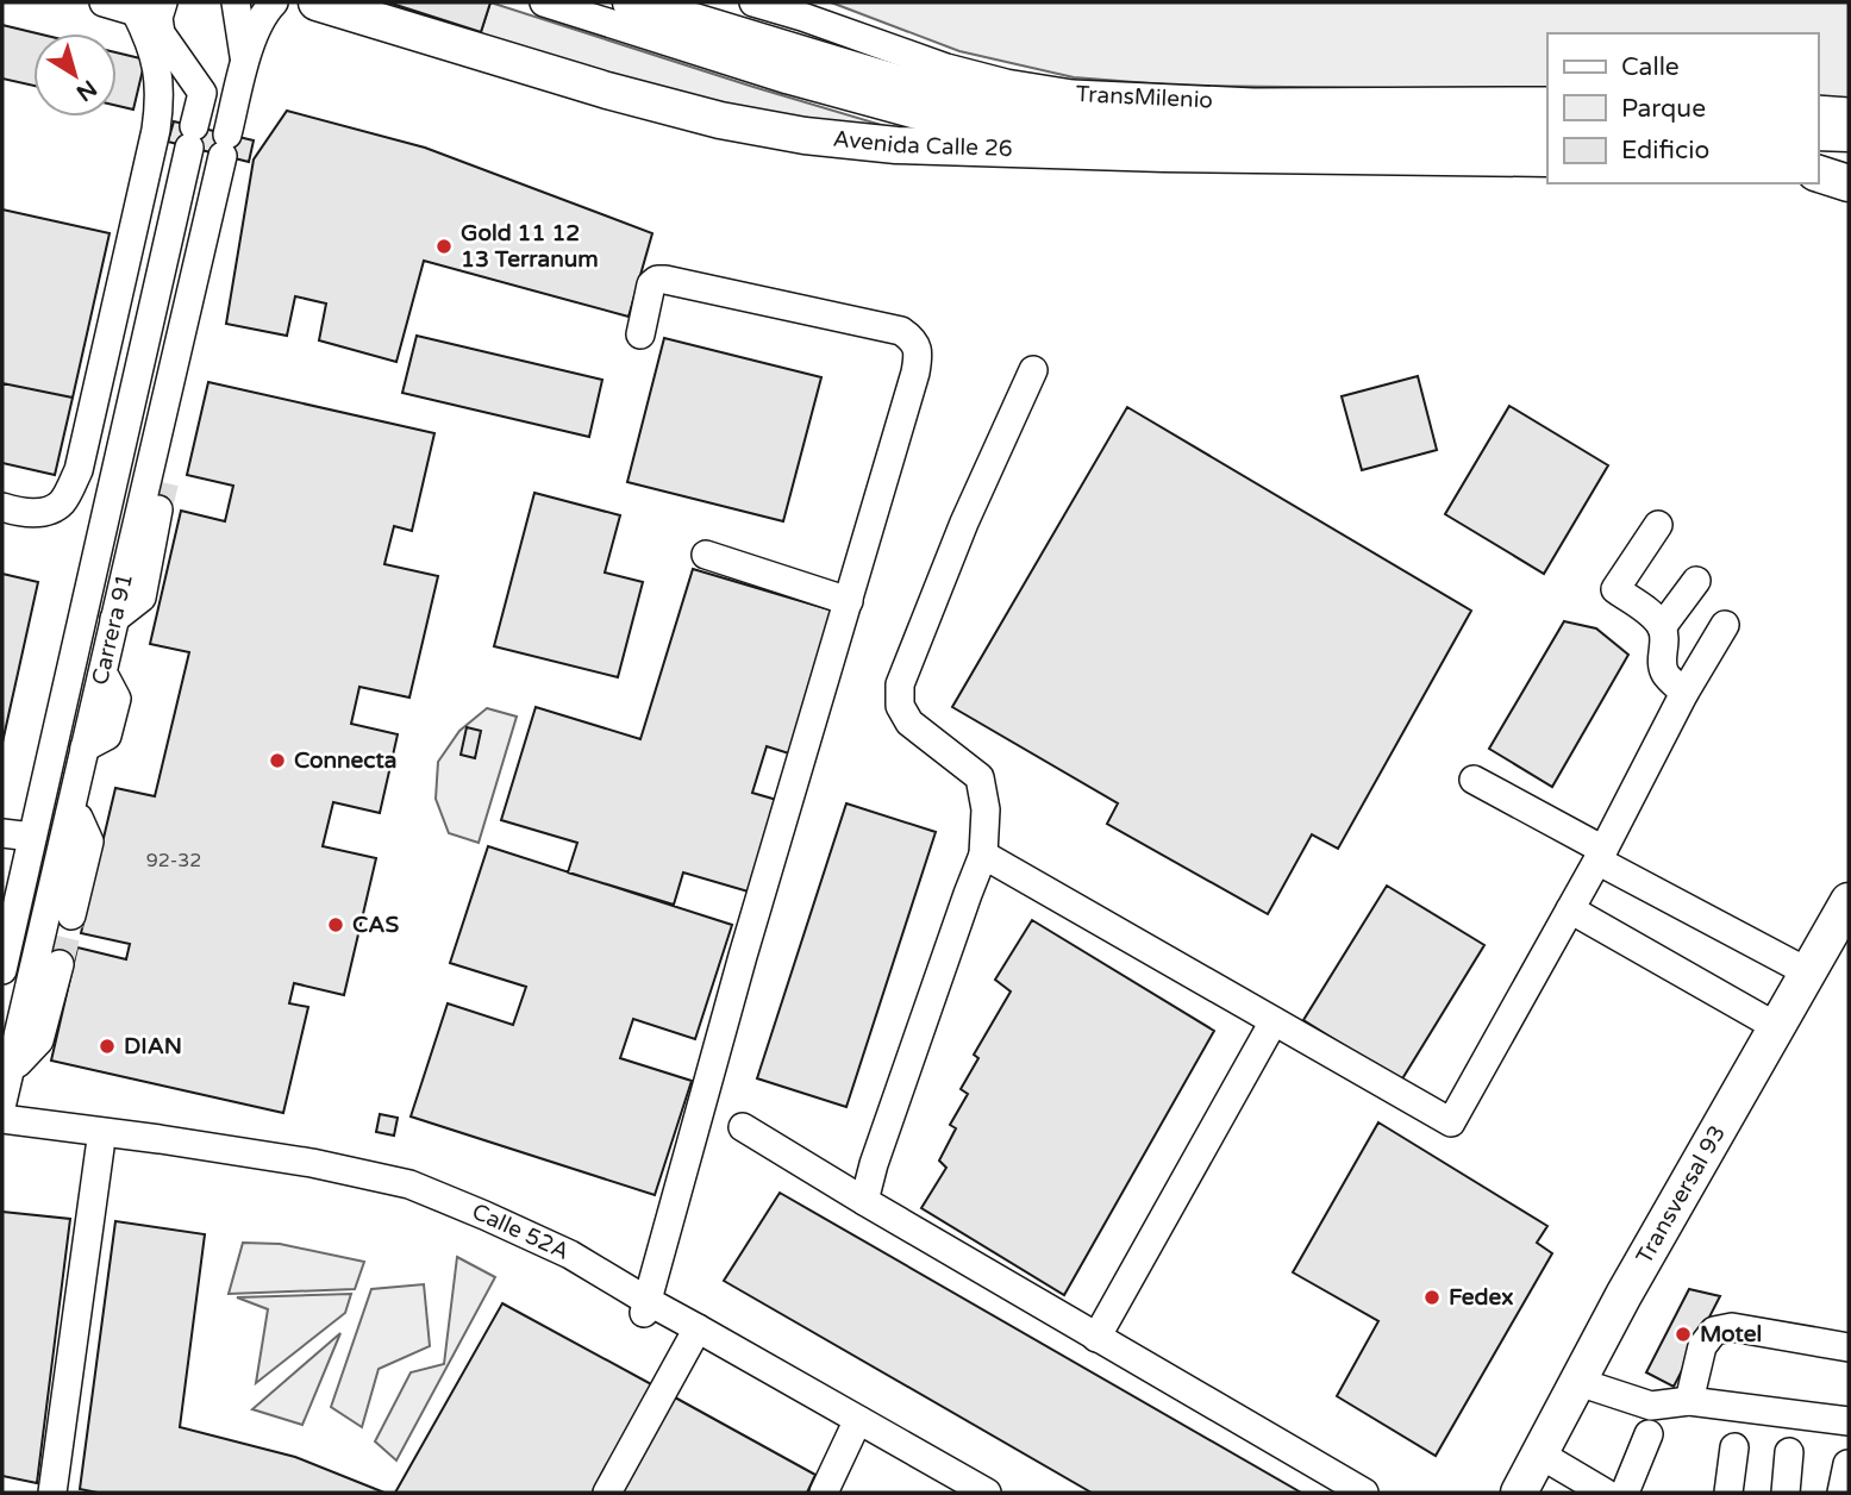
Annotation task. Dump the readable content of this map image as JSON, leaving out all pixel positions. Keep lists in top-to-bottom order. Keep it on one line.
{"streets":{"main road":["Avenida Calle 26","Transversal 93"],"street":["TransMilenio","Carrera 91","Calle 52A"]},"places":["Gold 11 12 13 Terranum","Connecta","CAS","DIAN","Fedex","Motel"],"house_numbers":["92-32"],"legend":["Calle","Parque","Edificio"],"north":"bottom right"}
